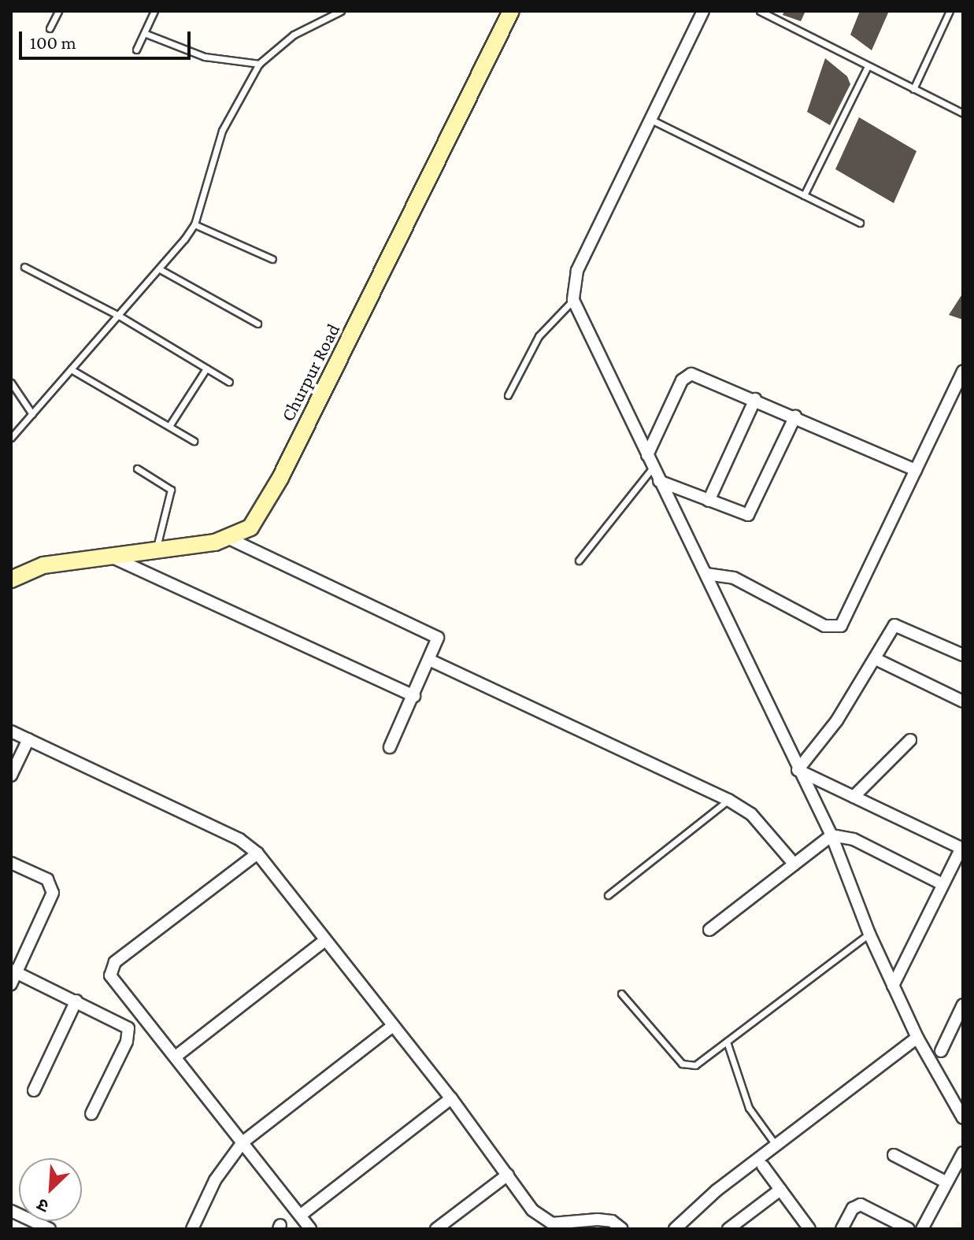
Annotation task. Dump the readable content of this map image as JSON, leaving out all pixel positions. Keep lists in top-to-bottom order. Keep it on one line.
{"streets":{"street":["Churpur Road"]},"scale_bar":"100 m","north":"bottom left"}
